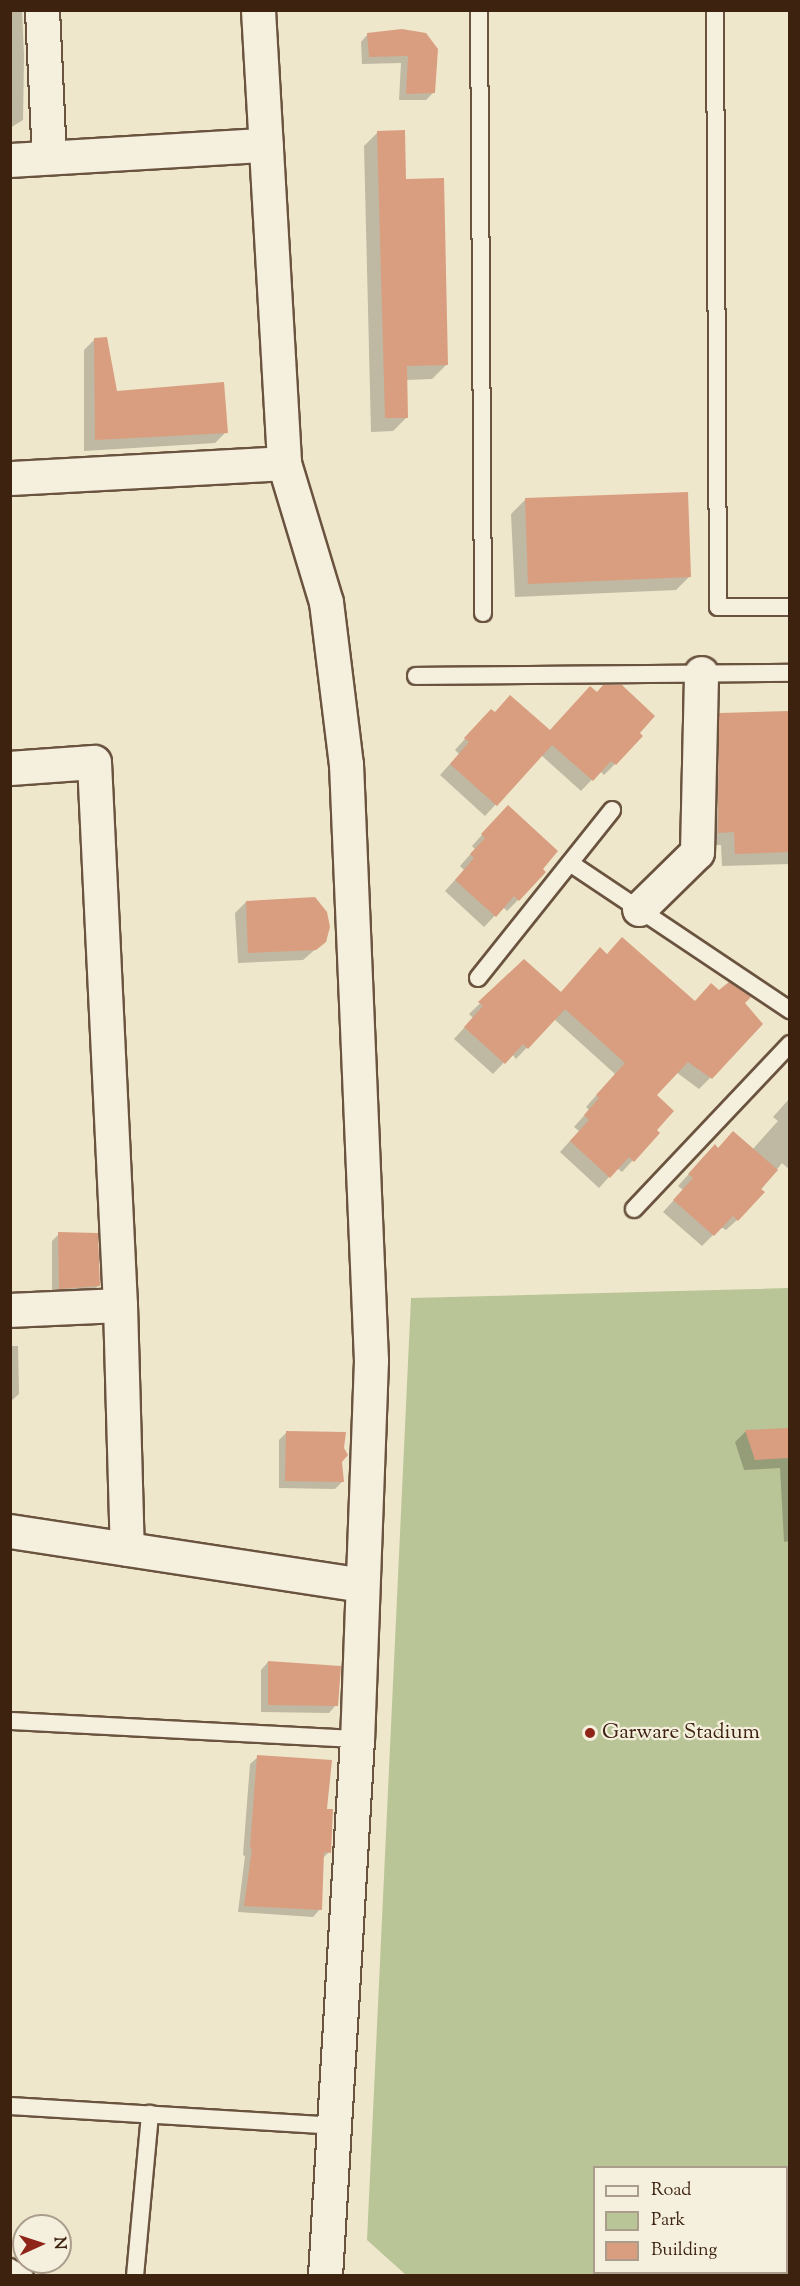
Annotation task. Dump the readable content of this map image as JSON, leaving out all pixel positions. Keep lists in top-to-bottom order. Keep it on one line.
{"places":["Garware Stadium"],"legend":["Road","Park","Building"],"north":"right"}
